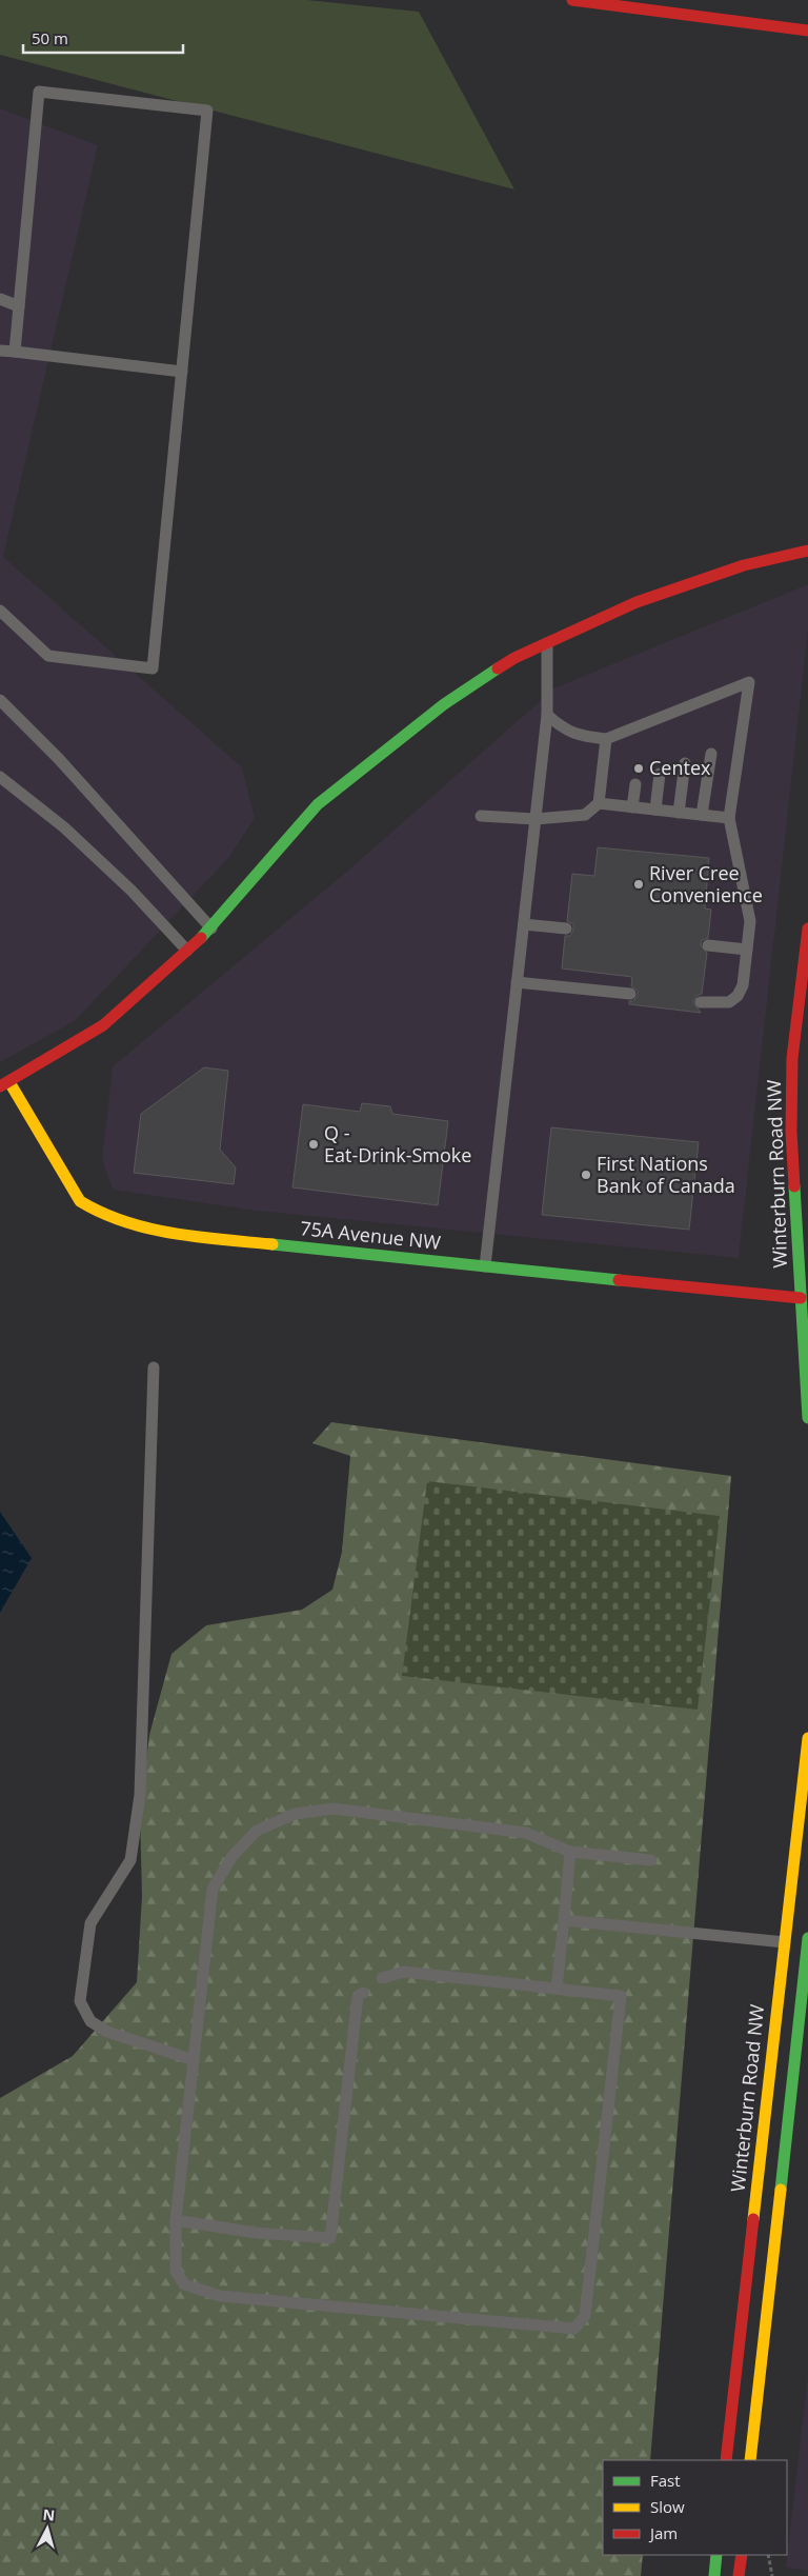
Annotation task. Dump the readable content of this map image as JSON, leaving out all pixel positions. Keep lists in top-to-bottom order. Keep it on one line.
{"streets":{"main road":["Winterburn Road NW","75A Avenue NW"]},"crossings":[["Winterburn Road NW","75A Avenue NW"]],"places":["Centex","River Cree Convenience","Q - Eat-Drink-Smoke","First Nations Bank of Canada"],"legend":["Fast","Slow","Jam"],"scale_bar":"50 m","north":"top"}
